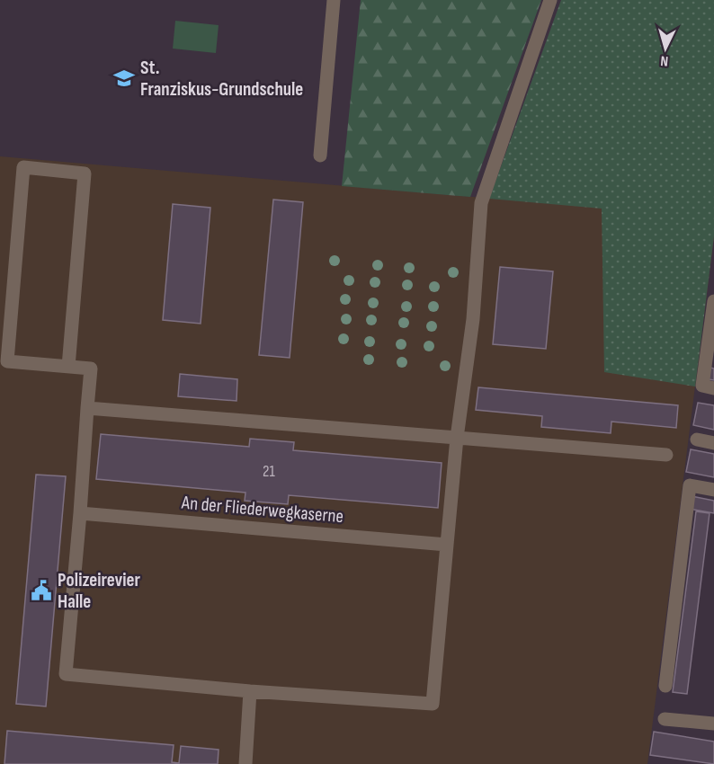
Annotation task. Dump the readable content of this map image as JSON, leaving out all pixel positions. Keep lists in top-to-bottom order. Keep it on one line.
{"streets":{"street":["An der Fliederwegkaserne"]},"places":{"school or university":["St. Franziskus-Grundschule"],"public building":["Polizeirevier Halle"]},"house_numbers":["21"],"north":"bottom"}
